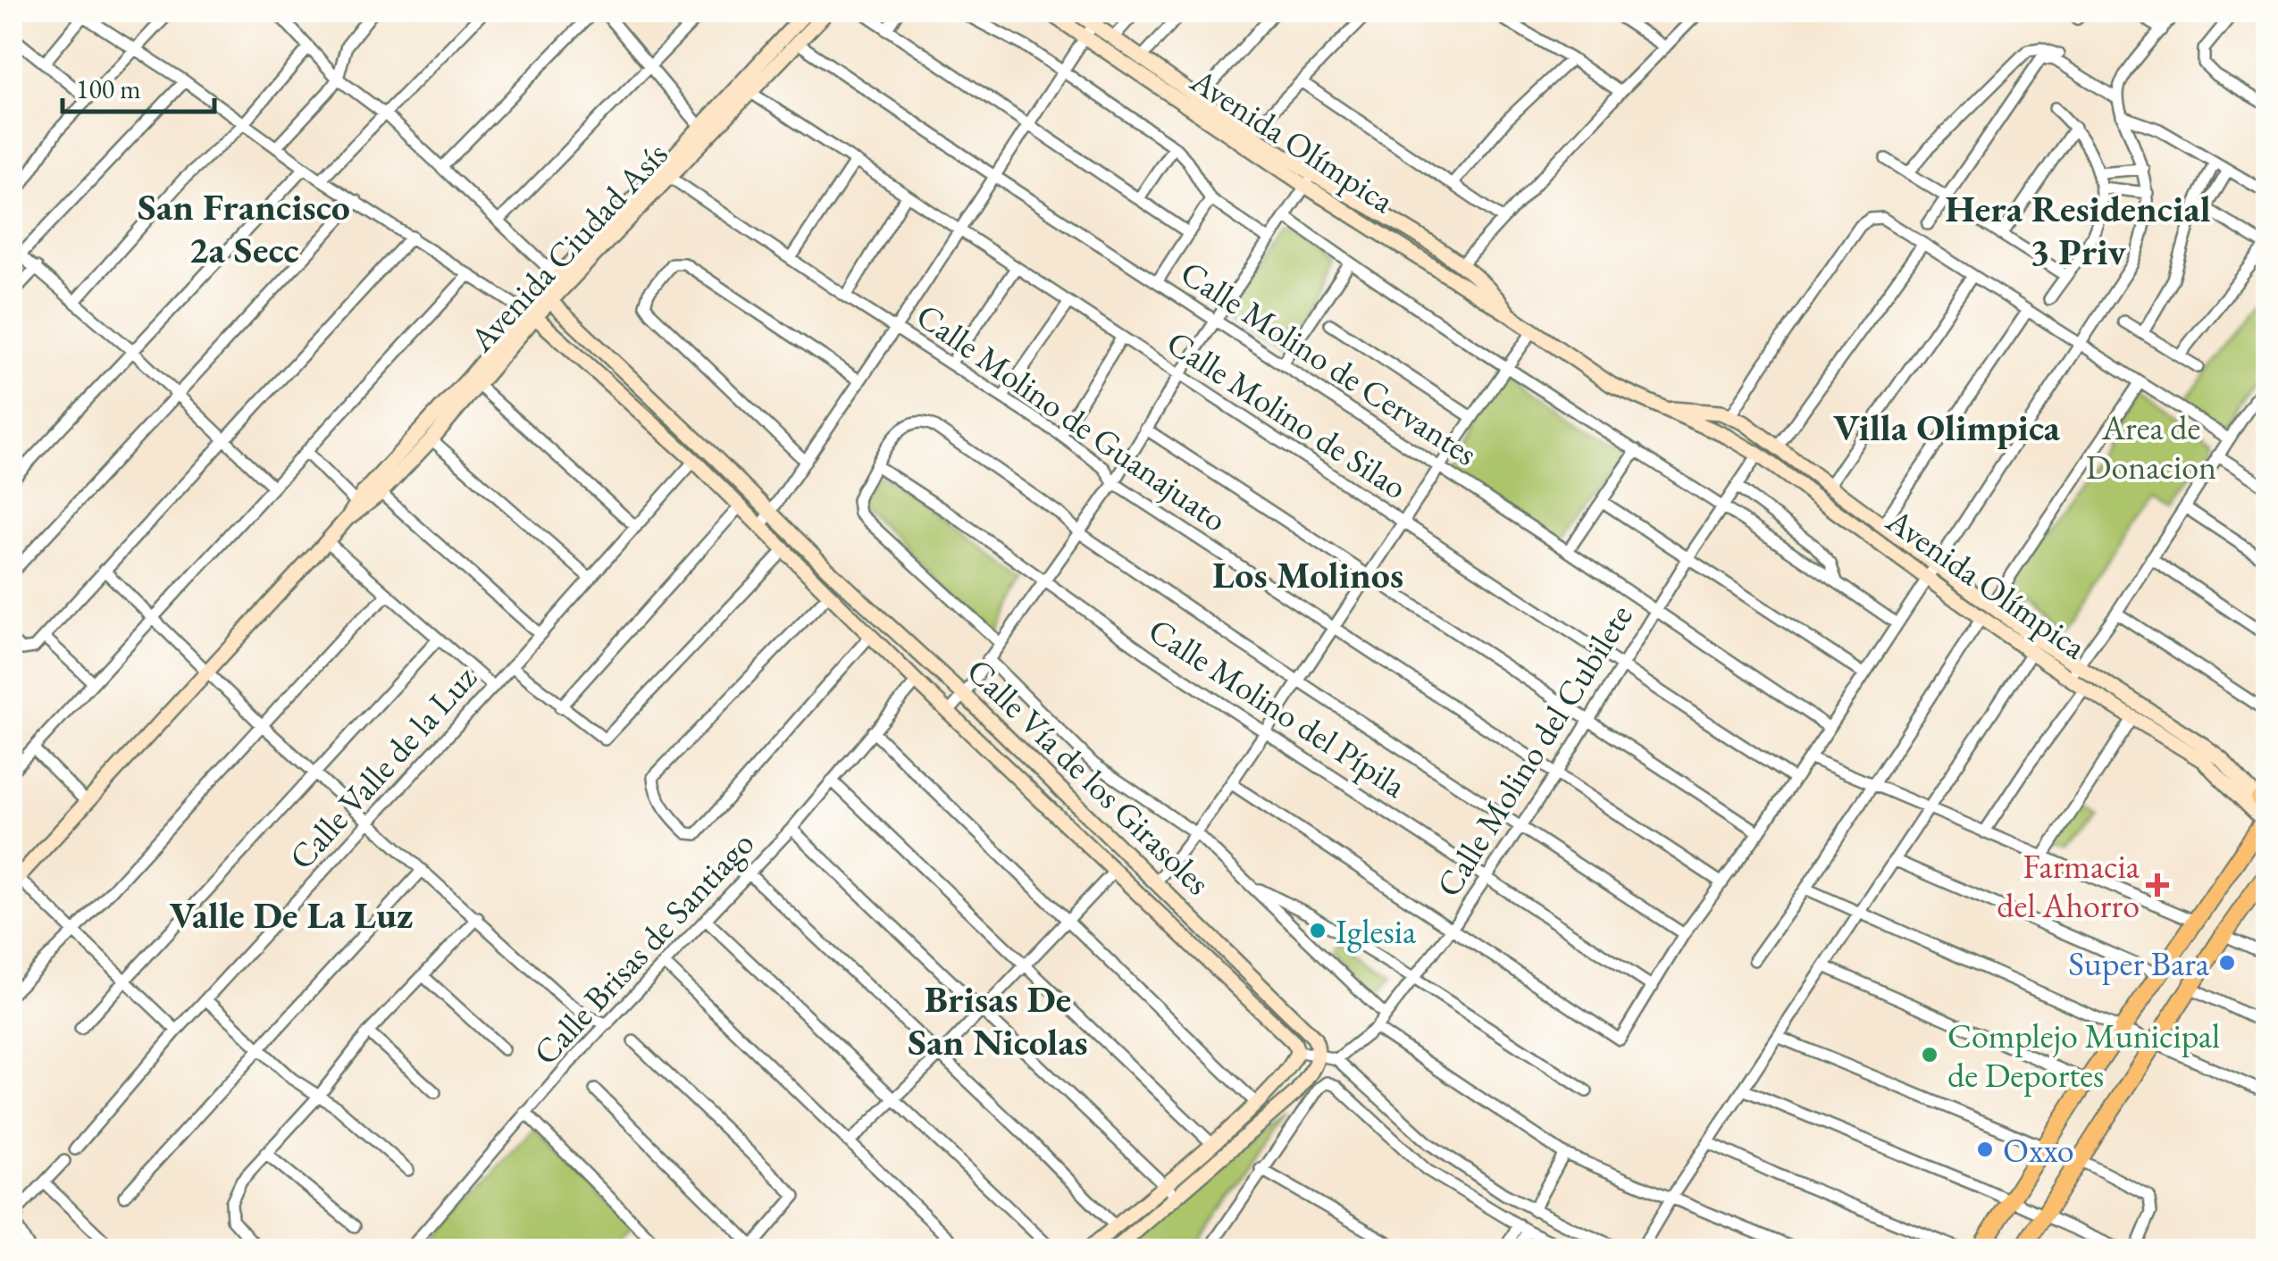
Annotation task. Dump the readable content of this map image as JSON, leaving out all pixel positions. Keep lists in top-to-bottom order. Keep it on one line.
{"streets":{"street":["Avenida Olímpica","Avenida Ciudad Asís","Calle Molino de Cervantes","Calle Molino de Silao","Calle Molino de Guanajuato","Calle Molino del Pípila","Calle Molino del Cubilete","Calle Valle de la Luz","Calle Vía de los Girasoles","Calle Brisas de Santiago"]},"crossings":[["Avenida Olímpica","Calle Molino del Cubilete"],["Avenida Ciudad Asís","Calle Molino de Cervantes"],["Avenida Ciudad Asís","Calle Molino de Silao"],["Avenida Ciudad Asís","Calle Molino de Guanajuato"],["Avenida Ciudad Asís","Calle Vía de los Girasoles"],["Calle Molino de Cervantes","Calle Molino del Cubilete"],["Calle Molino de Silao","Calle Molino del Cubilete"],["Calle Molino de Guanajuato","Calle Molino del Cubilete"],["Calle Molino del Pípila","Calle Molino del Cubilete"],["Calle Valle de la Luz","Calle Vía de los Girasoles"],["Calle Vía de los Girasoles","Calle Brisas de Santiago"]],"districts":["San Francisco 2a Secc","Hera Residencial 3 Priv","Villa Olimpica","Los Molinos","Valle De La Luz","Brisas De San Nicolas"],"parks":["Area de Donacion"],"places":{"health":["Farmacia del Ahorro"],"other":["Iglesia","Super Bara","Complejo Municipal de Deportes","Oxxo"]},"scale_bar":"100 m"}
